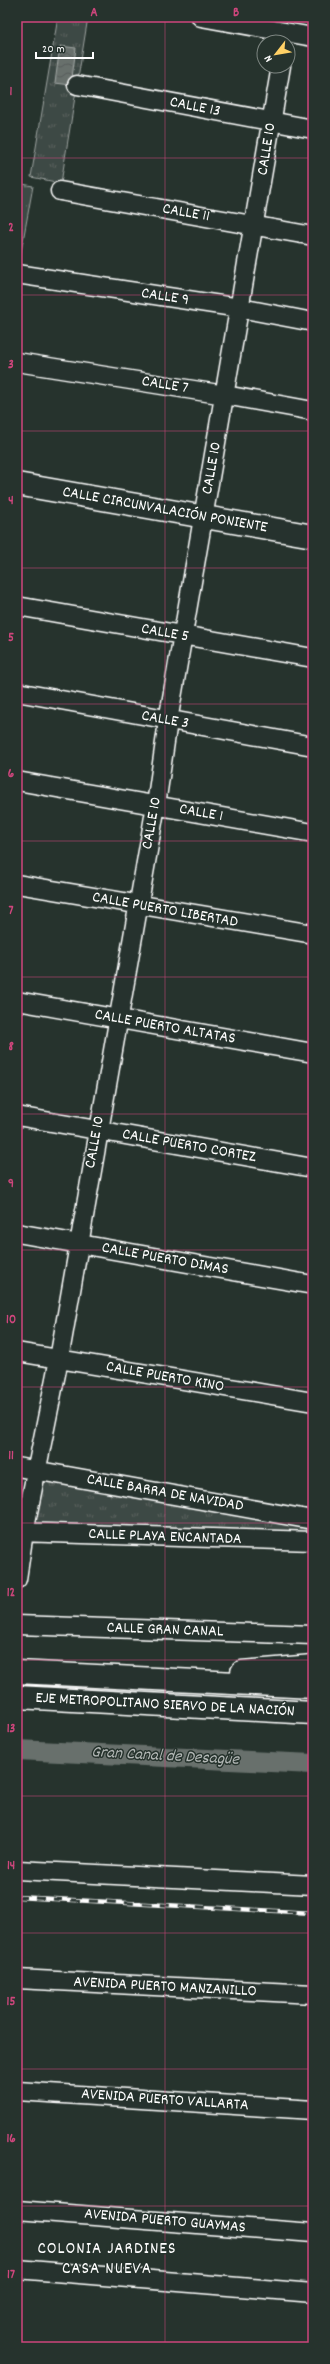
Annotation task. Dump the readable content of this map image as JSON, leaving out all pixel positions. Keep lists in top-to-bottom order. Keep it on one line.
{"streets":{"main road":["CALLE CIRCUNVALACIÓN PONIENTE","EJE METROPOLITANO SIERVO DE LA NACIÓN"],"street":["CALLE 13","CALLE 10","CALLE 11","CALLE 9","CALLE 7","CALLE 5","CALLE 3","CALLE 1","CALLE PUERTO LIBERTAD","CALLE PUERTO ALTATAS","CALLE PUERTO CORTEZ","CALLE PUERTO DIMAS","CALLE PUERTO KINO","CALLE BARRA DE NAVIDAD","CALLE PLAYA ENCANTADA","CALLE GRAN CANAL","AVENIDA PUERTO MANZANILLO","AVENIDA PUERTO VALLARTA","AVENIDA PUERTO GUAYMAS"]},"crossings":[["CALLE 13","CALLE 10"],["CALLE 10","CALLE 11"],["CALLE 10","CALLE 9"],["CALLE 10","CALLE 7"],["CALLE 10","CALLE CIRCUNVALACIÓN PONIENTE"],["CALLE 10","CALLE 5"],["CALLE 10","CALLE 3"],["CALLE 10","CALLE 1"],["CALLE 10","CALLE PUERTO LIBERTAD"],["CALLE 10","CALLE PUERTO ALTATAS"],["CALLE 10","CALLE PUERTO CORTEZ"],["CALLE 10","CALLE PUERTO DIMAS"],["CALLE 10","CALLE PUERTO KINO"],["CALLE 10","CALLE BARRA DE NAVIDAD"],["CALLE 10","CALLE PLAYA ENCANTADA"]],"districts":["COLONIA JARDINES CASA NUEVA"],"water":["Gran Canal de Desagüe"],"scale_bar":"20 m","north":"bottom left","grid":{"columns":["A","B"],"rows":["1","2","3","4","5","6","7","8","9","10","11","12","13","14","15","16","17"]}}
